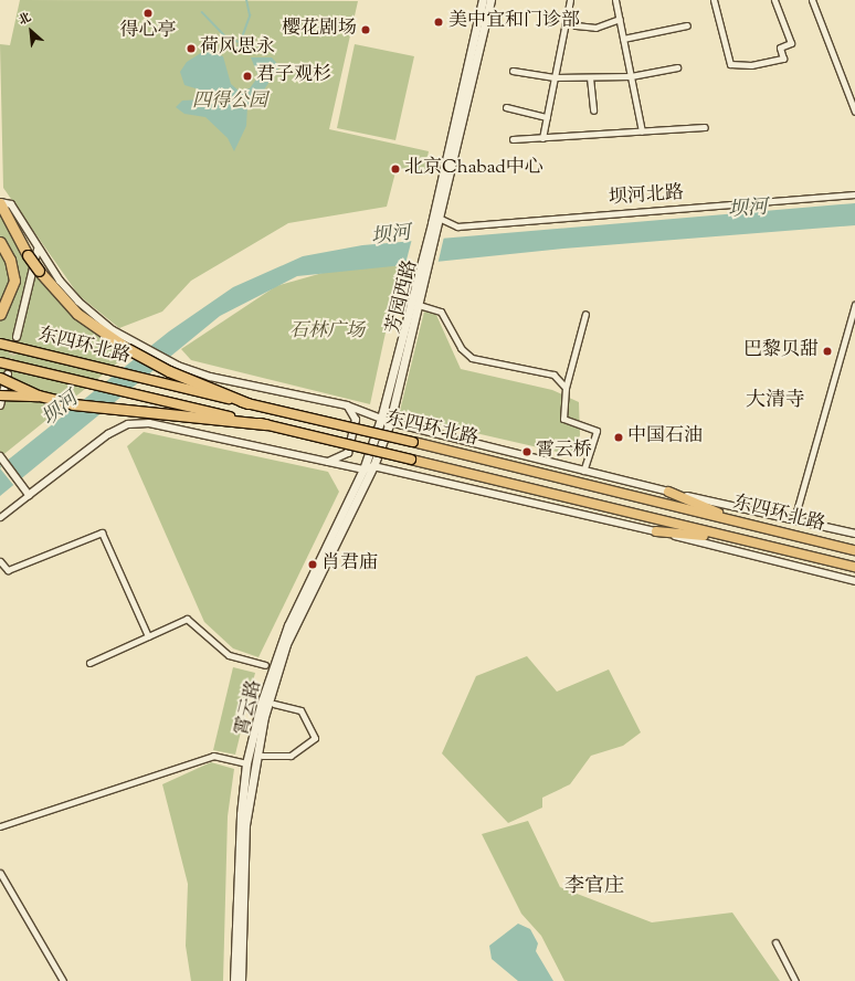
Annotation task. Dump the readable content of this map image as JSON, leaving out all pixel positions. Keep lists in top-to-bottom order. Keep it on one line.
{"streets":{"highway":["东四环北路"],"main road":["芳园西路","霄云路"],"street":["坝河北路"]},"crossings":[["坝河北路","芳园西路"],["芳园西路","东四环北路"],["芳园西路","霄云路"]],"districts":["大清寺","李官庄"],"water":["坝河"],"parks":["四得公园","石林广场"],"places":["得心亭","美中宜和门诊部","樱花剧场","荷风思永","君子观杉","北京Chabad中心","巴黎贝甜","中国石油","霄云桥","肖君庙"],"north":"top left"}
